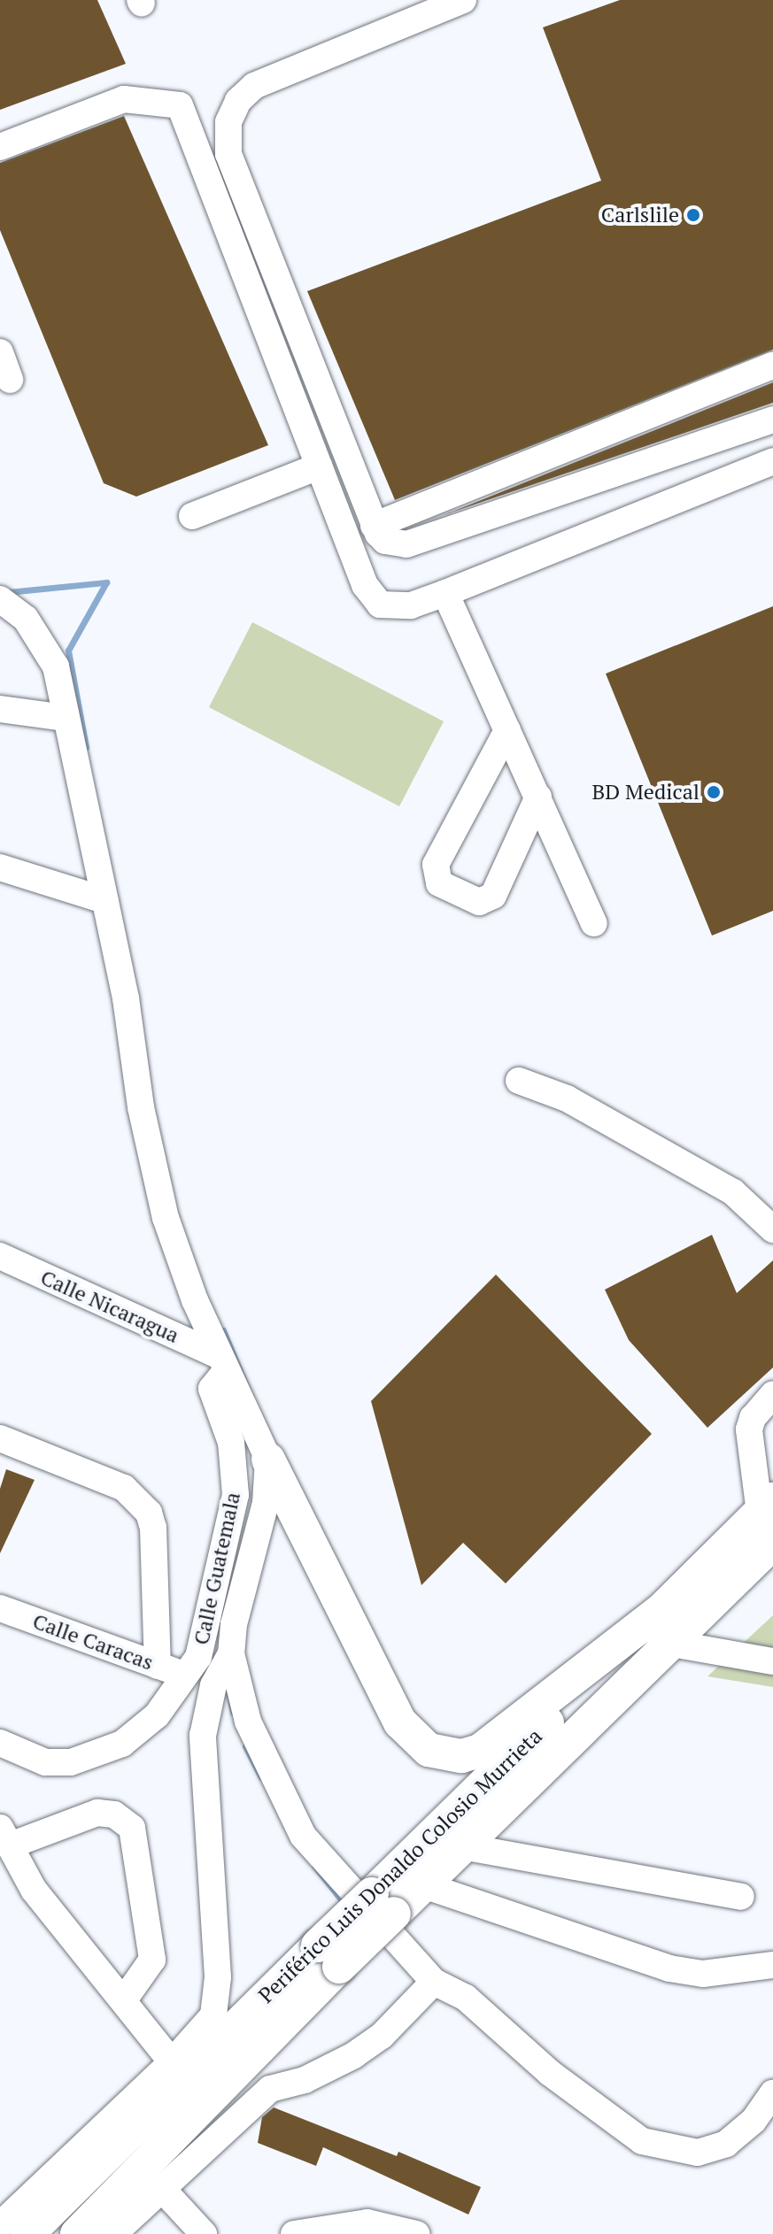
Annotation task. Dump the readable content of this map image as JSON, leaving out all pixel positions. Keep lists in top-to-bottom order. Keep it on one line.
{"streets":{"main road":["Periférico Luis Donaldo Colosio Murrieta"],"street":["Calle Nicaragua","Calle Guatemala","Calle Caracas"]},"crossings":[["Calle Nicaragua","Calle Guatemala"],["Calle Guatemala","Calle Caracas"]],"places":["Carlslile","BD Medical"]}
